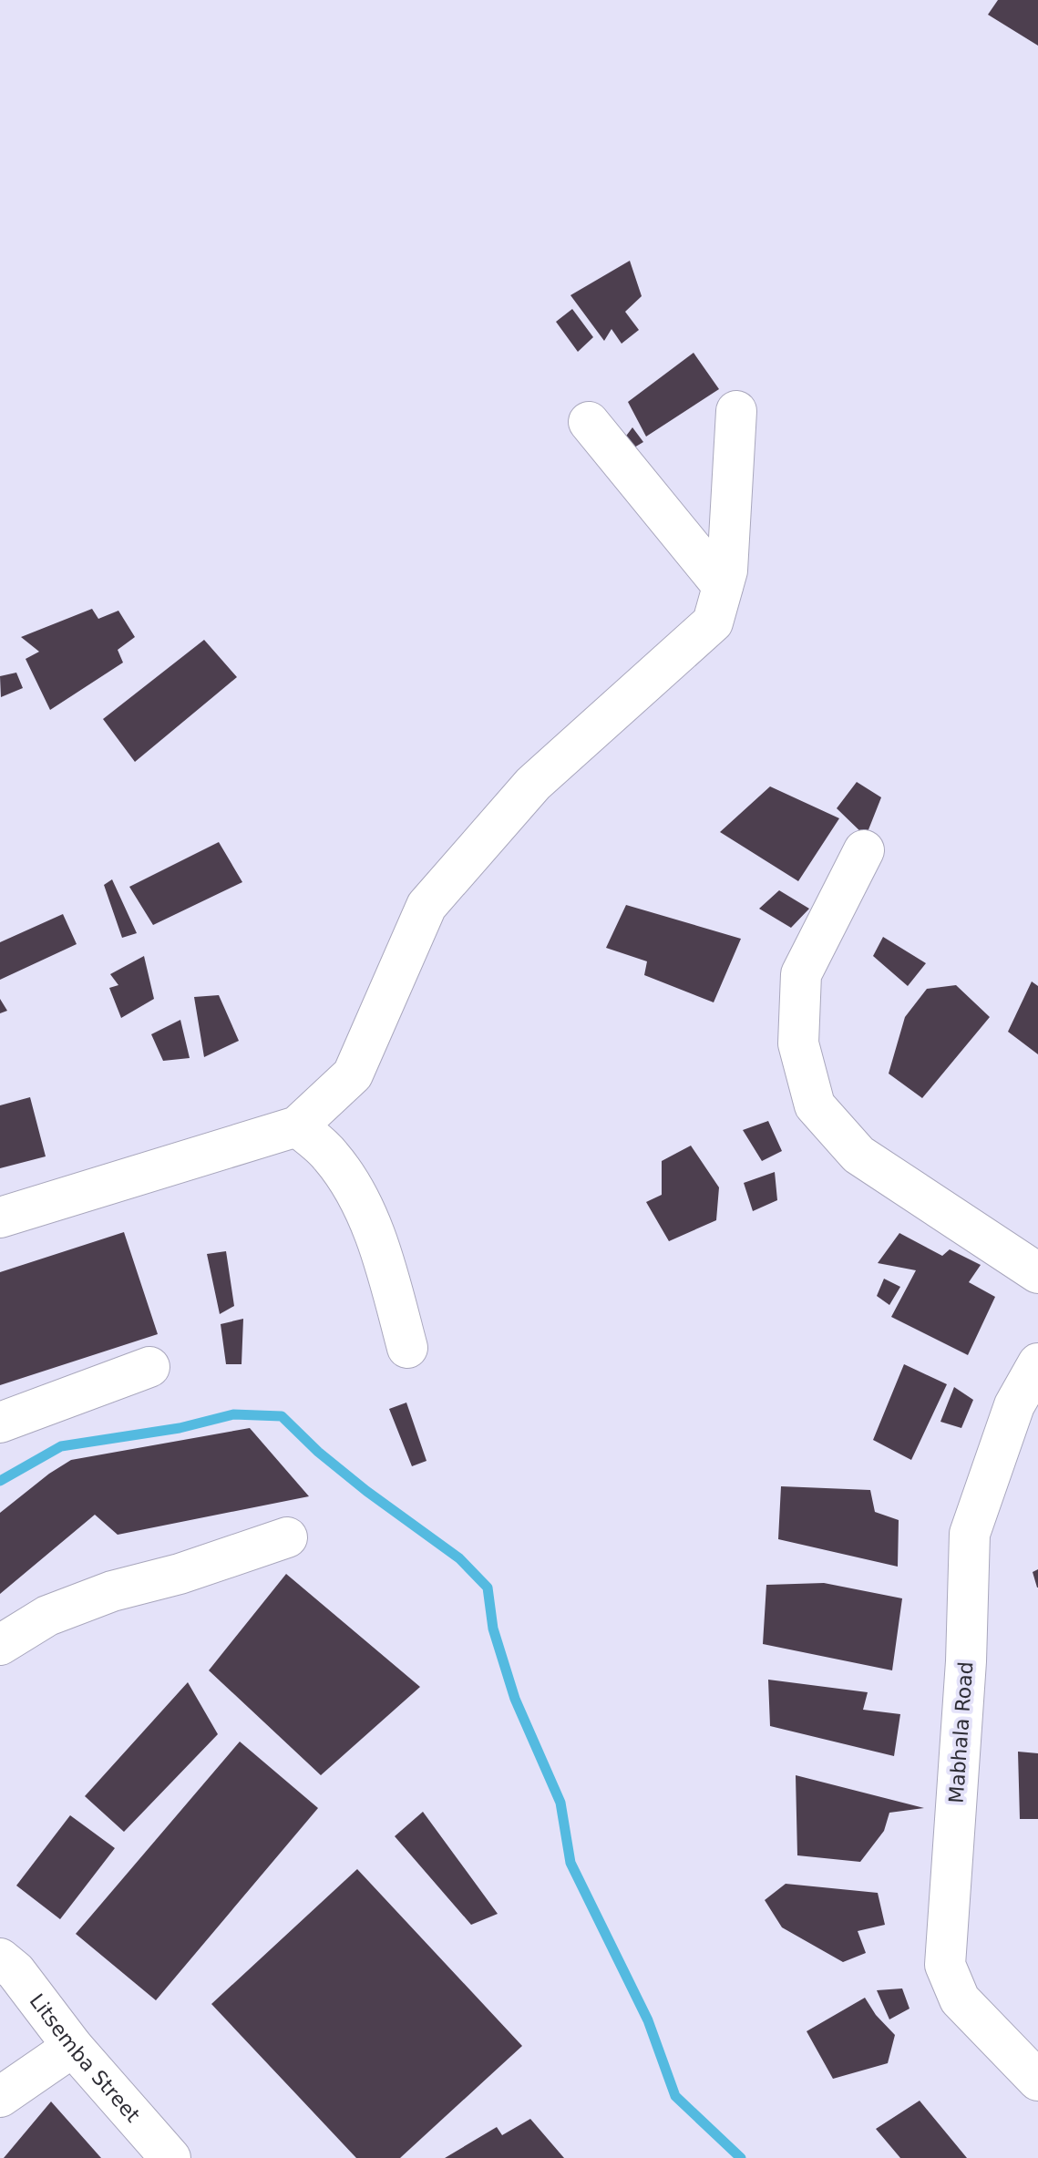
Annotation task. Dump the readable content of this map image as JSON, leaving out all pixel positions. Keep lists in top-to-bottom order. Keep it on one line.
{"streets":{"street":["Mabhala Road","Litsemba Street"]}}
